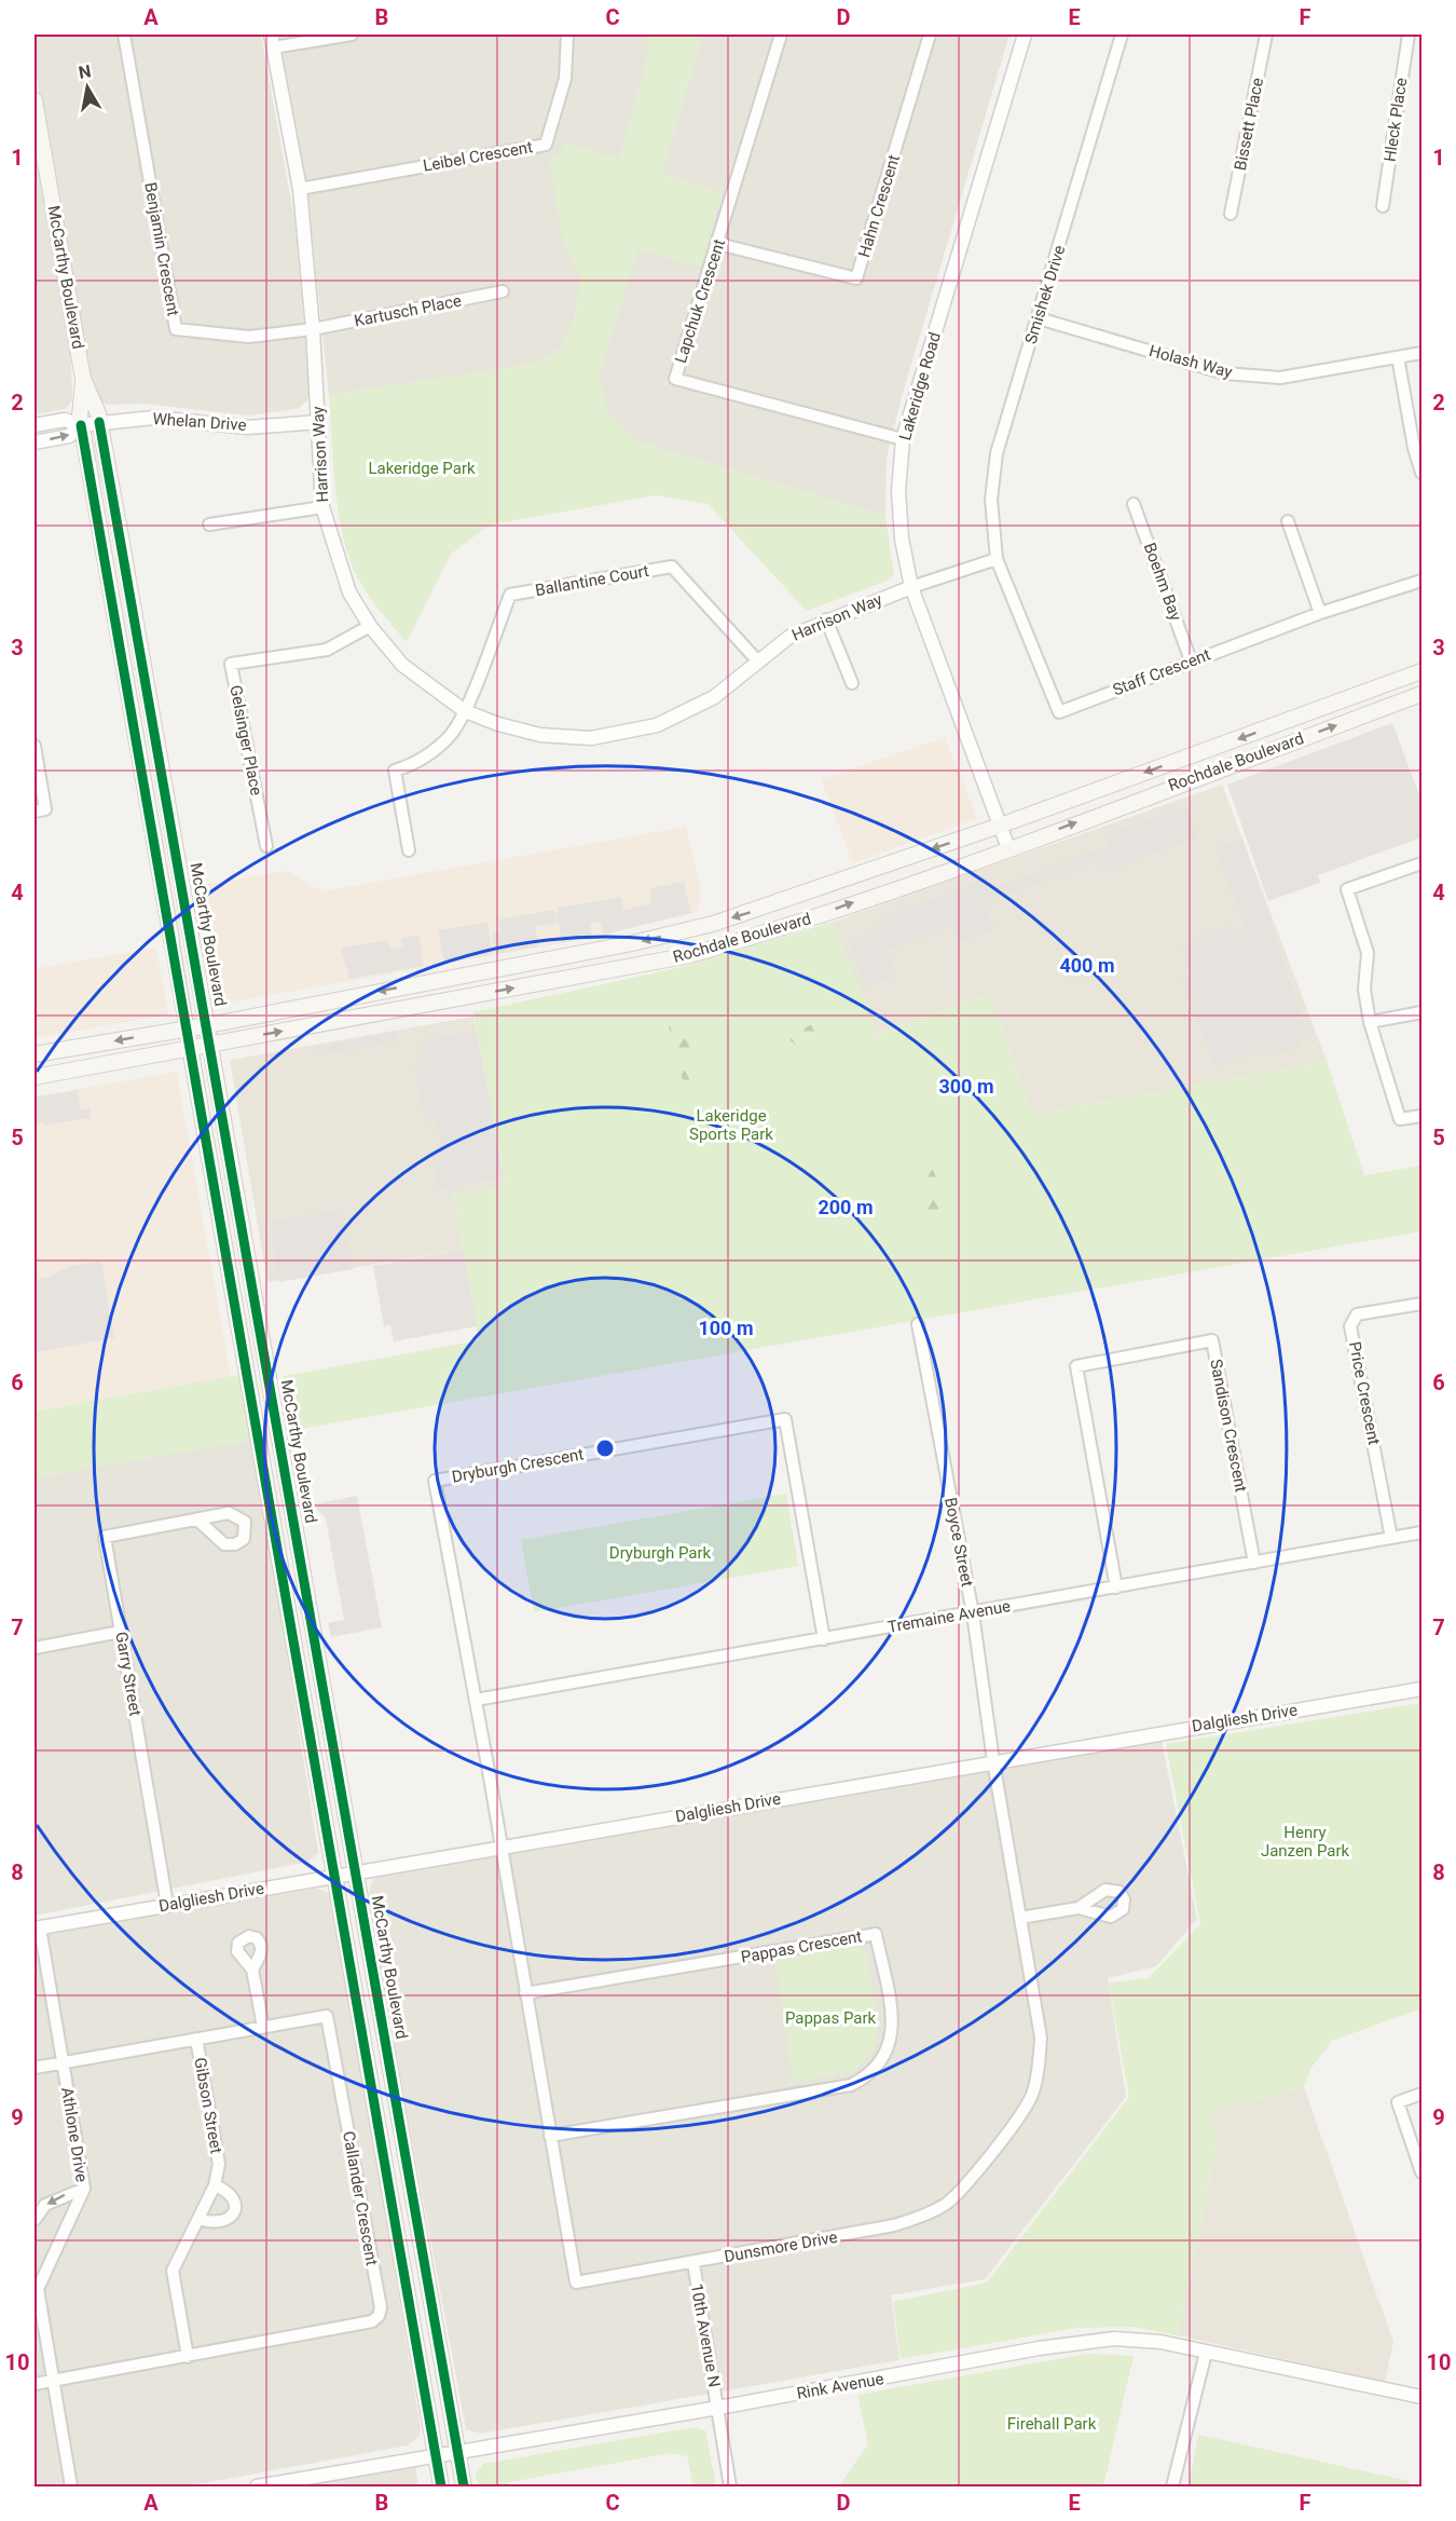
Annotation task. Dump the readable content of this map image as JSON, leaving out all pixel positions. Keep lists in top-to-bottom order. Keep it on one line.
{"streets":{"main road":["McCarthy Boulevard","Rochdale Boulevard"],"street":["Hleck Place","Bissett Place","Leibel Crescent","Hahn Crescent","Benjamin Crescent","Smishek Drive","Lapchuk Crescent","Kartusch Place","Holash Way","Lakeridge Road","Whelan Drive","Harrison Way","Ballantine Court","Boehm Bay","Staff Crescent","Gelsinger Place","Price Crescent","Sandison Crescent","Dryburgh Crescent","Boyce Street","Tremaine Avenue","Garry Street","Dalgliesh Drive","Pappas Crescent","Gibson Street","Athlone Drive","Callander Crescent","Dunsmore Drive","10th Avenue N","Rink Avenue"]},"crossings":[["Leibel Crescent","Harrison Way"],["Hahn Crescent","Lapchuk Crescent"],["Benjamin Crescent","Kartusch Place"],["Benjamin Crescent","Harrison Way"],["McCarthy Boulevard","Whelan Drive"],["McCarthy Boulevard","Rochdale Boulevard"],["McCarthy Boulevard","Dalgliesh Drive"],["McCarthy Boulevard","Rink Avenue"],["Smishek Drive","Holash Way"],["Smishek Drive","Harrison Way"],["Smishek Drive","Staff Crescent"],["Lapchuk Crescent","Lakeridge Road"],["Kartusch Place","Harrison Way"],["Lakeridge Road","Harrison Way"],["Lakeridge Road","Rochdale Boulevard"],["Whelan Drive","Harrison Way"],["Harrison Way","Ballantine Court"],["Harrison Way","Staff Crescent"],["Harrison Way","Gelsinger Place"],["Boehm Bay","Staff Crescent"],["Price Crescent","Tremaine Avenue"],["Sandison Crescent","Tremaine Avenue"],["Dryburgh Crescent","Tremaine Avenue"],["Dryburgh Crescent","Dalgliesh Drive"],["Dryburgh Crescent","Dunsmore Drive"],["Boyce Street","Tremaine Avenue"],["Boyce Street","Dalgliesh Drive"],["Boyce Street","Dunsmore Drive"],["Garry Street","Dalgliesh Drive"],["Dalgliesh Drive","Athlone Drive"],["Dalgliesh Drive","Dunsmore Drive"],["Pappas Crescent","Dunsmore Drive"],["Gibson Street","Callander Crescent"],["Athlone Drive","Callander Crescent"],["Dunsmore Drive","10th Avenue N"],["10th Avenue N","Rink Avenue"]],"parks":["Lakeridge Park","Lakeridge Sports Park","Dryburgh Park","Henry Janzen Park","Pappas Park","Firehall Park"],"north":"top","grid":{"columns":["A","B","C","D","E","F"],"rows":["1","2","3","4","5","6","7","8","9","10"]},"rings":["400 m","300 m","200 m","100 m"]}
